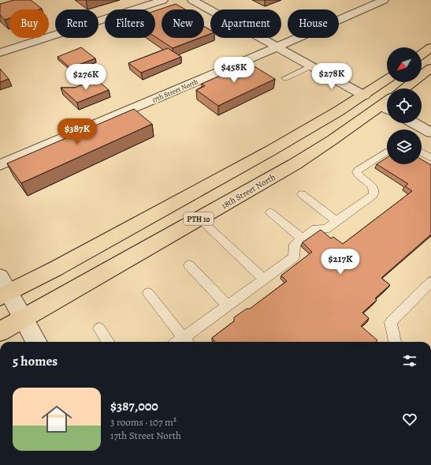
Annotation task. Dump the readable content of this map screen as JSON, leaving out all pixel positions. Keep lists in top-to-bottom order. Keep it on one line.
{"streets":{"main road":["18th Street North","PTH 10"],"street":["17th Street North"]},"north":"bottom left","page":{"chip":["Buy","Rent","Filters","New","Apartment","House"],"price":["$458K","$278K","$276K","$387K","$217K"],"heading":"5 homes","list":[{"name":"$387,000","note":"3 rooms · 107 m² · 17th Street North"}]}}
